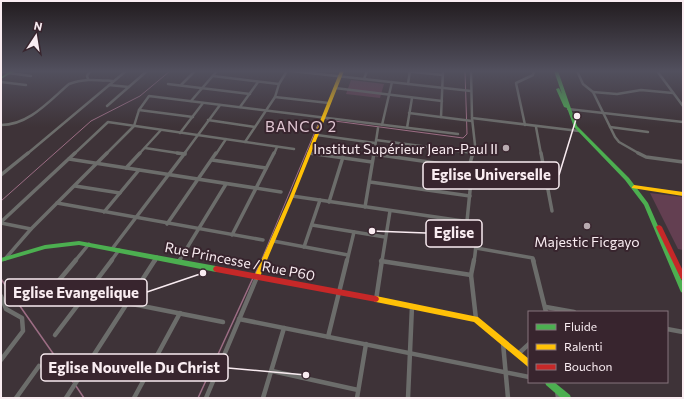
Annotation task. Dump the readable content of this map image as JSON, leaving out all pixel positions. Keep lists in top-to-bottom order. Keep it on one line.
{"streets":{"street":["Rue Princesse / Rue P60"]},"districts":["BANCO 2"],"places":["Eglise Universelle","Institut Supérieur Jean-Paul II","Majestic Ficgayo","Eglise","Eglise Evangelique","Eglise Nouvelle Du Christ"],"legend":["Fluide","Ralenti","Bouchon"],"north":"top"}
